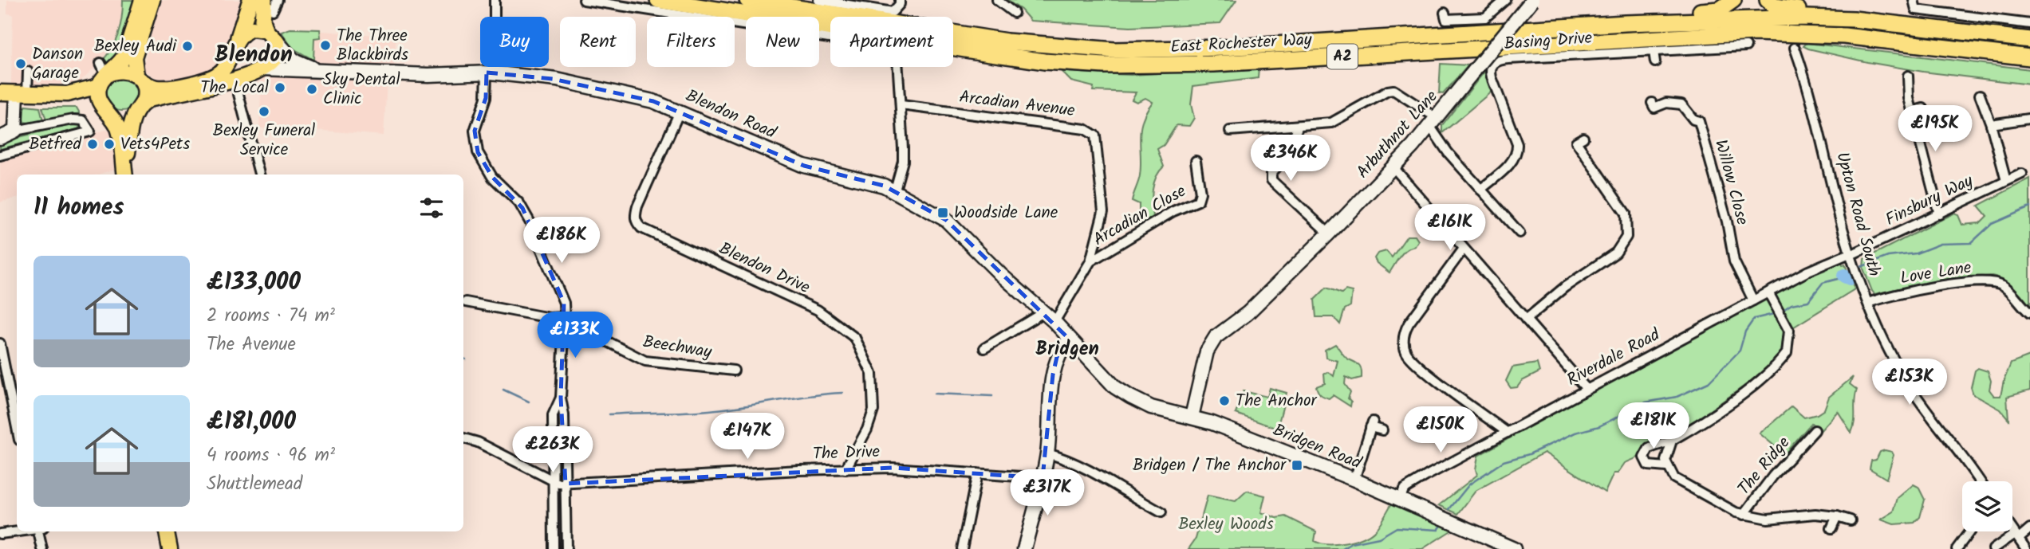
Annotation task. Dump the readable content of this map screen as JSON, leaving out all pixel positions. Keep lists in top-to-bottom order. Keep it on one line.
{"streets":{"highway":["East Rochester Way","A2"],"main road":["Blendon Road","Arbuthnot Lane","Bridgen Road"],"street":["Basing Drive","Arcadian Avenue","Willow Close","Finsbury Way","Upton Road South","Arcadian Close","Blendon Drive","Love Lane","Beechway","Riverdale Road","The Drive","The Ridge"]},"crossings":[["East Rochester Way","A2"],["Arcadian Avenue","Blendon Road"],["Arcadian Avenue","Arcadian Close"],["Blendon Road","Blendon Drive"],["Blendon Road","Bridgen Road"],["Arbuthnot Lane","Bridgen Road"],["Willow Close","Riverdale Road"],["Finsbury Way","Upton Road South"],["Finsbury Way","Riverdale Road"],["Upton Road South","Love Lane"],["Upton Road South","Riverdale Road"],["Blendon Drive","The Drive"],["Riverdale Road","Bridgen Road"]],"districts":["Blendon","Bridgen"],"parks":["Bexley Woods"],"places":{"other":["The Three Blackbirds","Bexley Audi","Danson Garage","The Local","Sky Dental Clinic","Bexley Funeral Service","Betfred","Vets4Pets","The Anchor"],"transit":["Woodside Lane","Bridgen / The Anchor"]},"page":{"chip":["Buy","Rent","Filters","New","Apartment"],"price":["£195K","£346K","£161K","£186K","£133K","£153K","£181K","£150K","£147K","£263K","£317K"],"heading":"11 homes","list":[{"name":"£133,000","note":"2 rooms · 74 m² · The Avenue"},{"name":"£181,000","note":"4 rooms · 96 m² · Shuttlemead"}]}}
